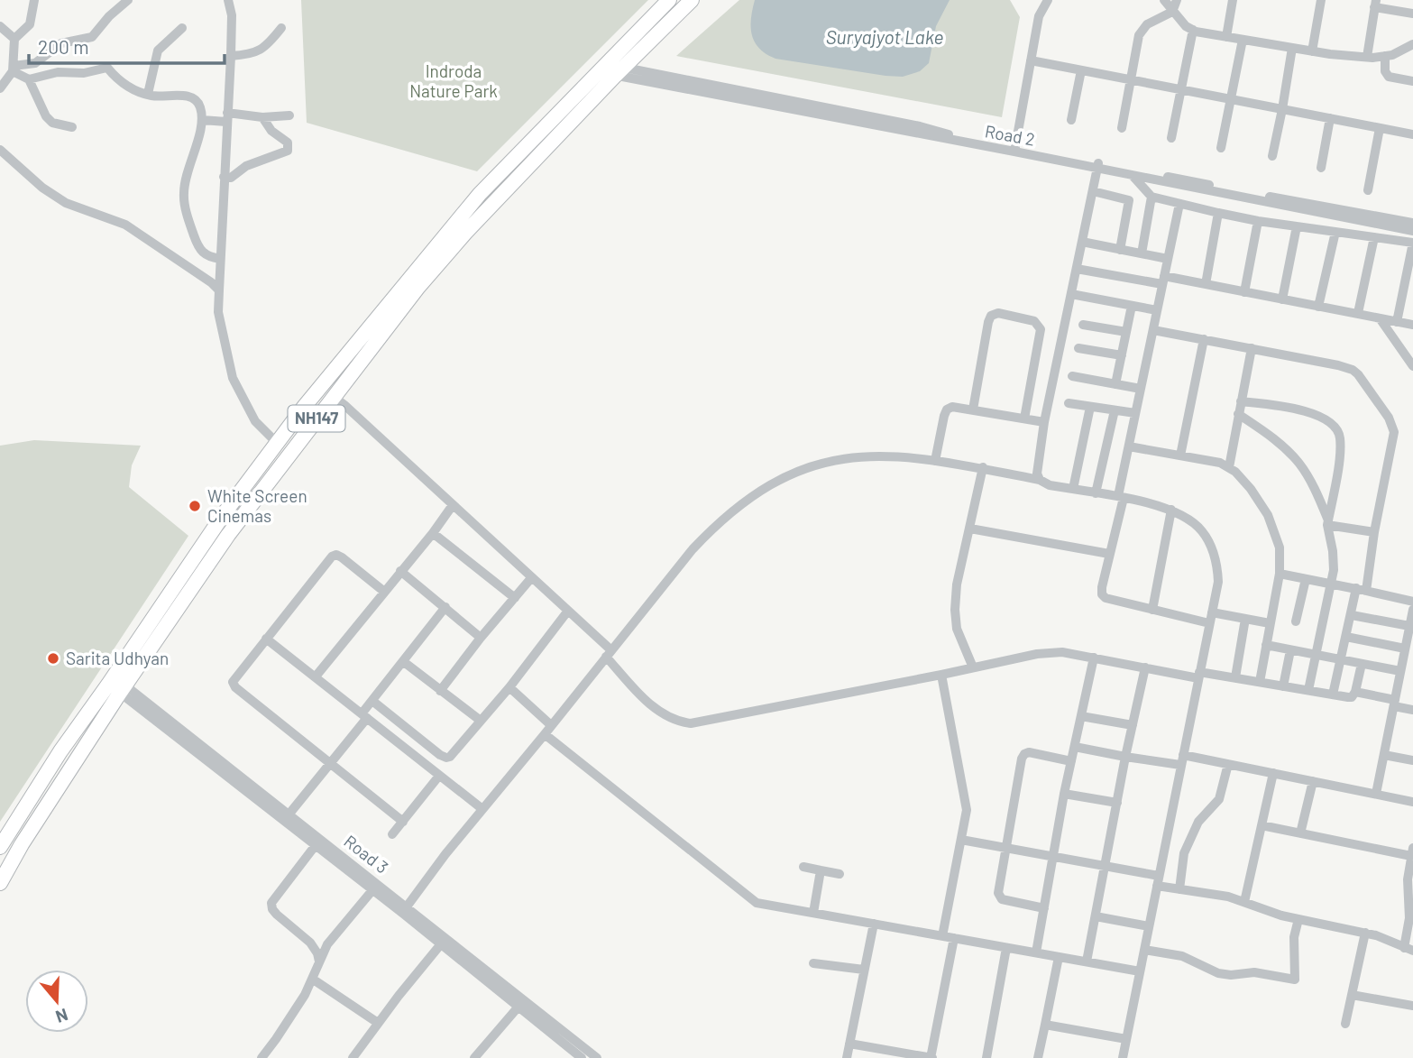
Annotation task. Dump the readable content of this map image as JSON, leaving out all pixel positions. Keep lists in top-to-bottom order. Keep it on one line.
{"streets":{"highway":["NH147"],"street":["Road 2","Road 3"]},"crossings":[["Road 2","NH147"],["NH147","Road 3"]],"water":["Suryajyot Lake"],"parks":["Indroda Nature Park"],"places":["White Screen Cinemas","Sarita Udhyan"],"scale_bar":"200 m","north":"bottom"}
